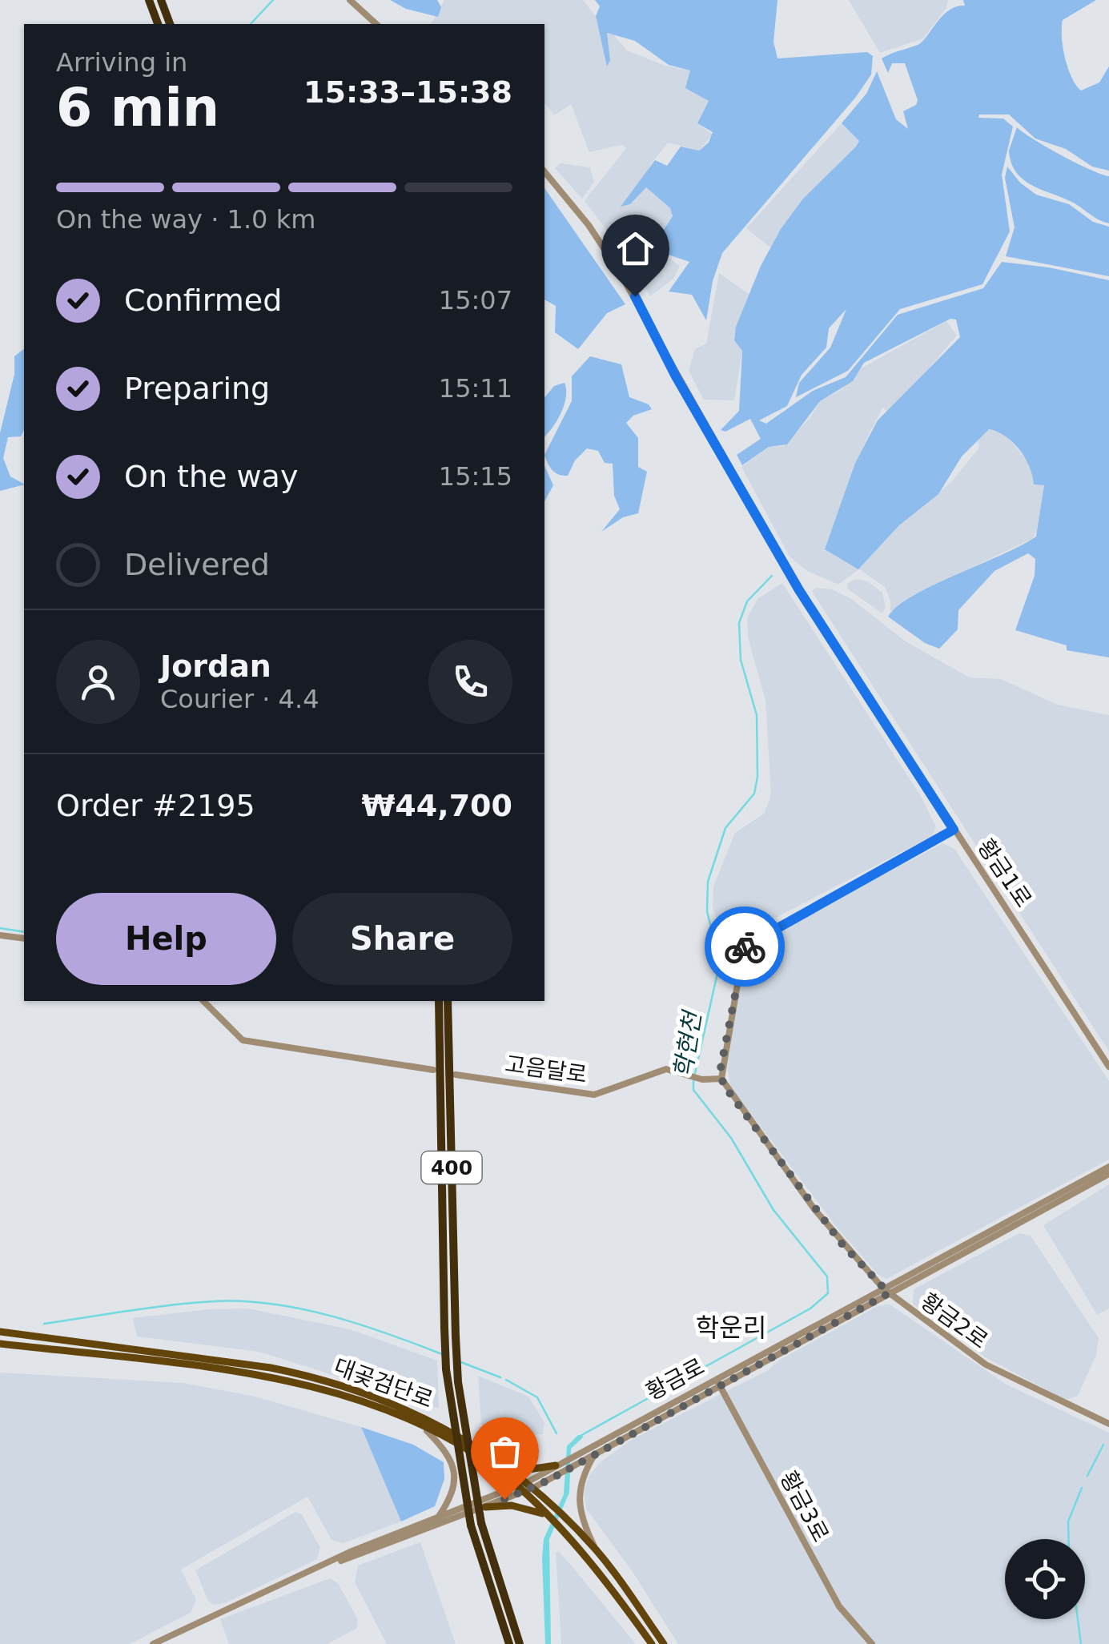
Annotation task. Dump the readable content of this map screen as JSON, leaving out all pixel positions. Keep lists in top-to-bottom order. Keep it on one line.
{"streets":{"highway":["400"],"main road":["대곶검단로"],"street":["황금1로","고음달로","황금2로","황금로","황금3로"]},"crossings":[["고음달로","황금2로"],["황금2로","황금로"],["황금로","대곶검단로"],["황금로","황금3로"]],"districts":["학운리"],"water":["학현천"],"page":{"heading":["6 min","Arriving in","15:33–15:38"],"panel":["Jordan","Courier · 4.4","Order #2195","₩44,700"],"bar":"On the way · 1.0 km","list":[["Confirmed","15:07"],["Preparing","15:11"],["On the way","15:15"],"Delivered"],"buttons":["Help","Share"]}}
